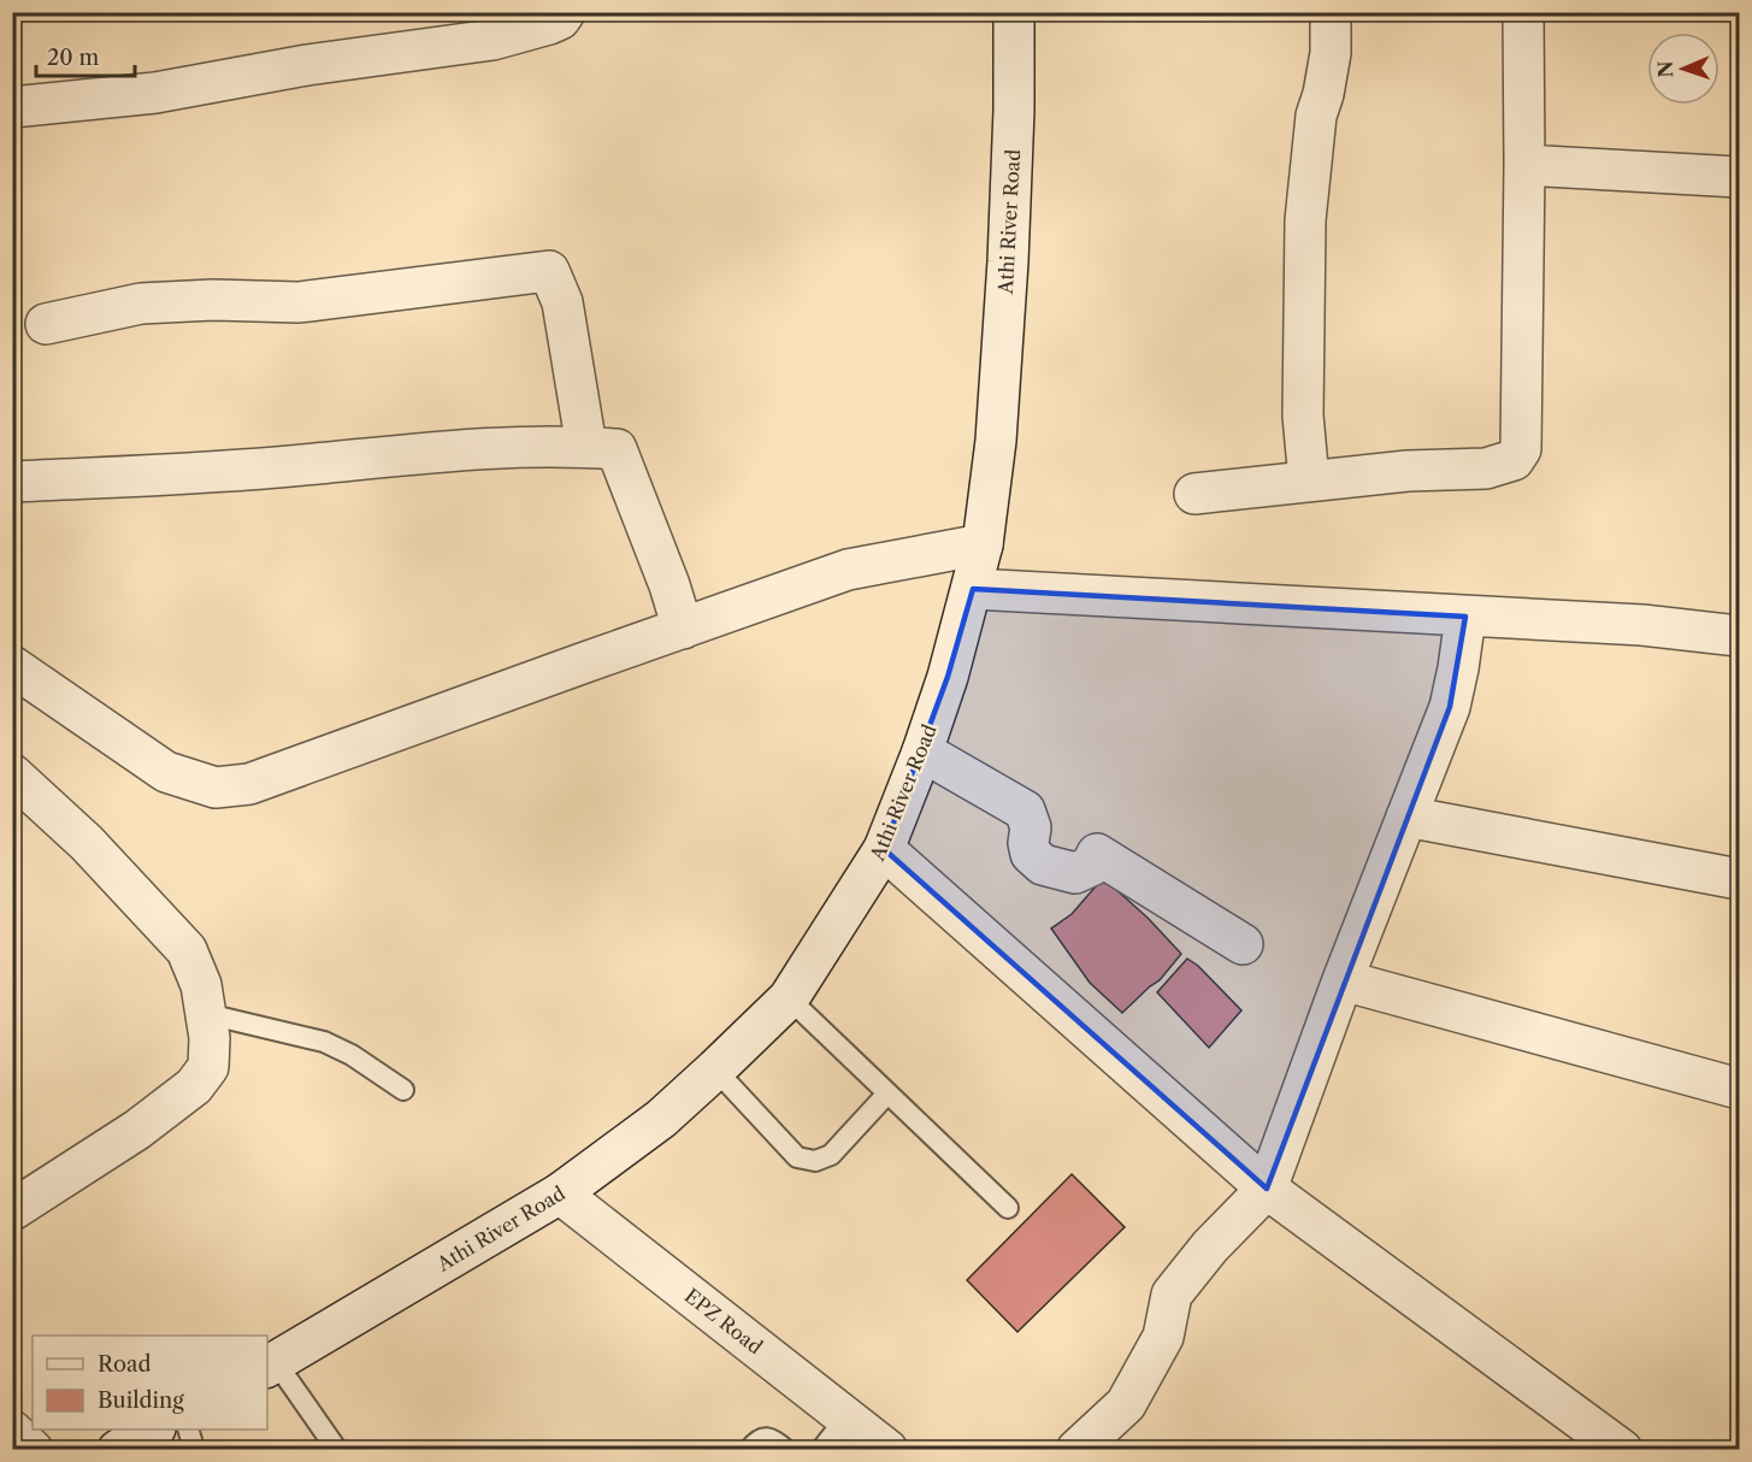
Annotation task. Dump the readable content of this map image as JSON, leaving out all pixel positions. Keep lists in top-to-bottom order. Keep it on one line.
{"streets":{"street":["Athi River Road","EPZ Road"]},"crossings":[["Athi River Road","EPZ Road"]],"legend":["Road","Building"],"scale_bar":"20 m","north":"left"}
